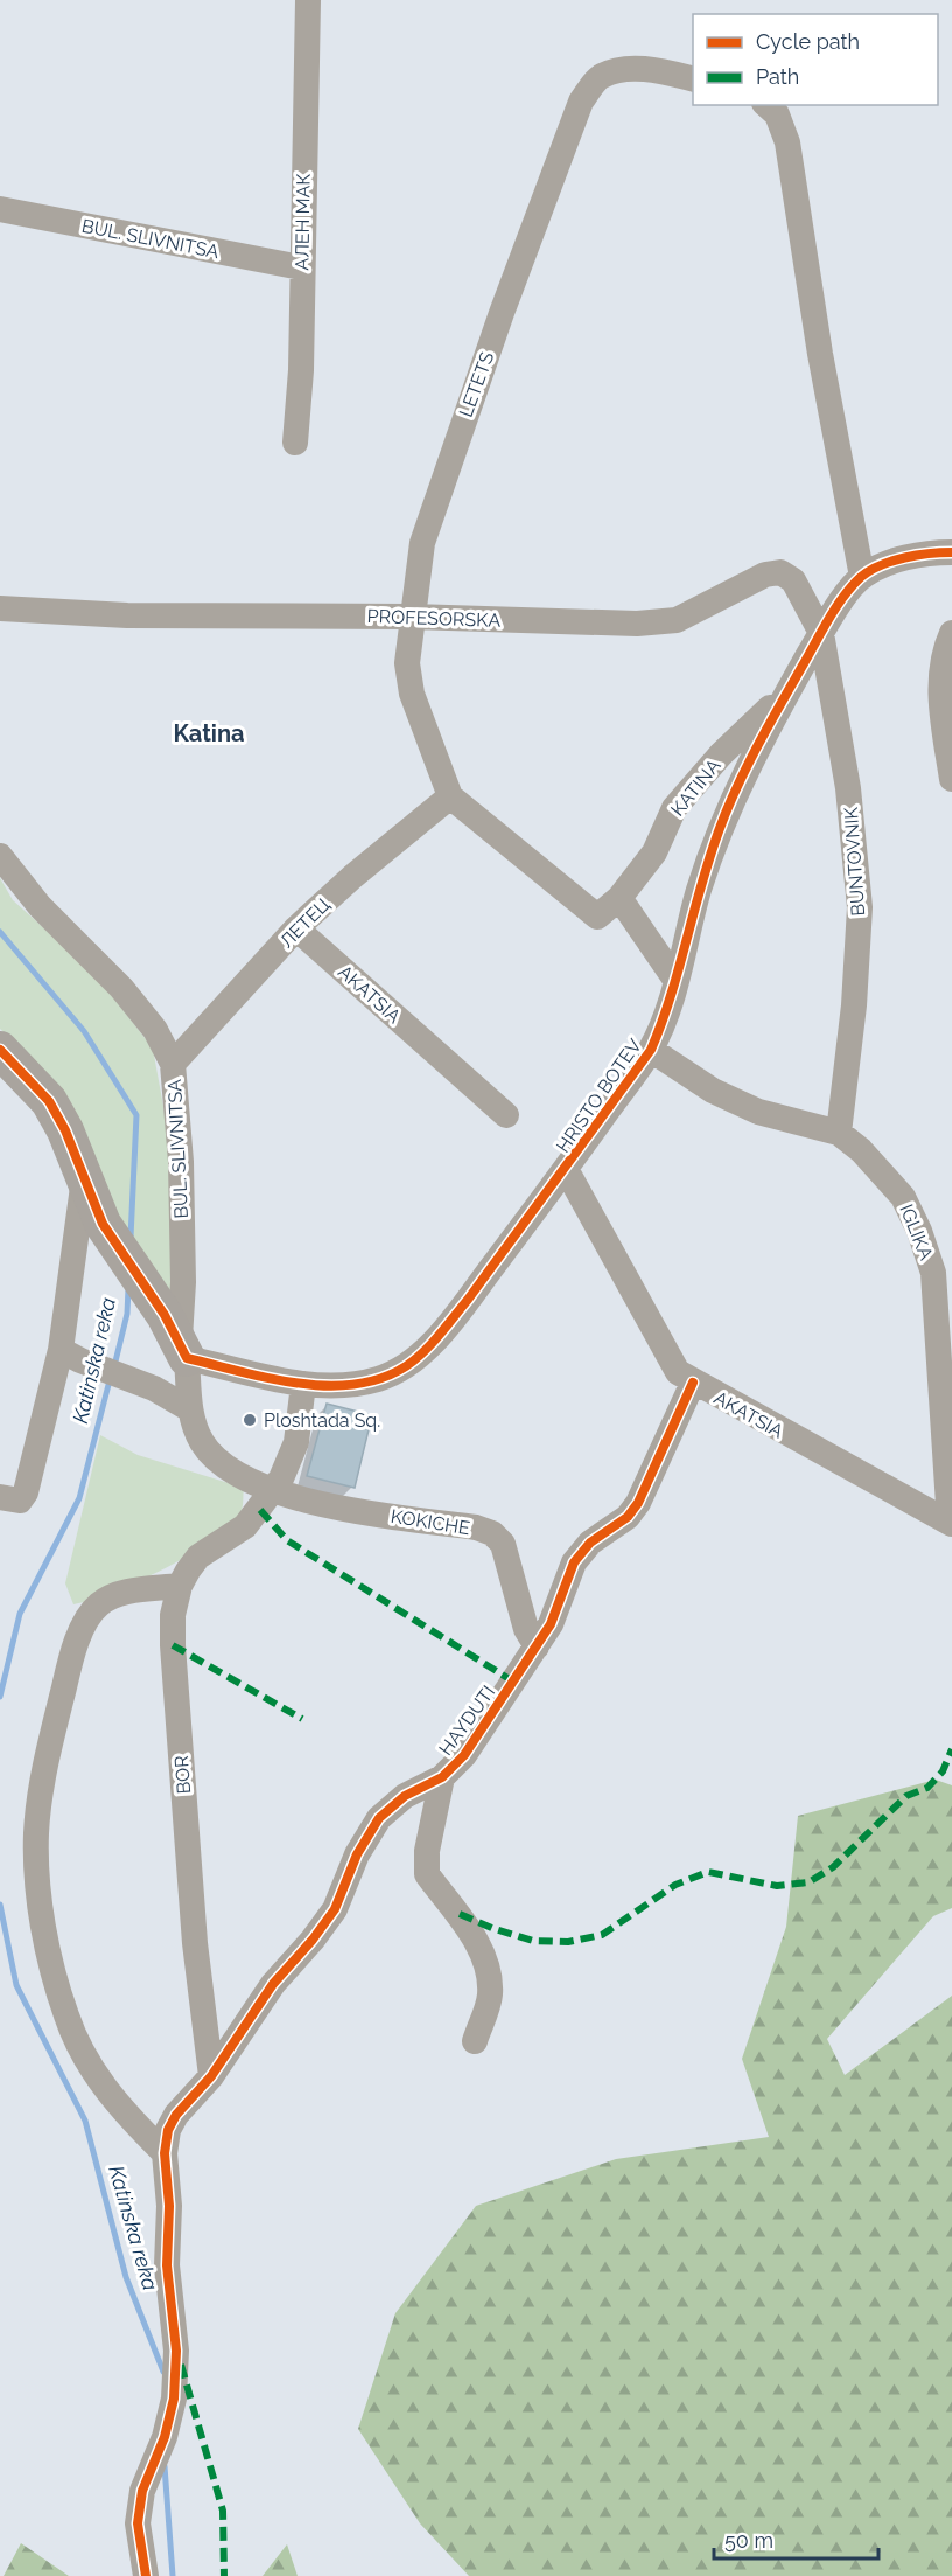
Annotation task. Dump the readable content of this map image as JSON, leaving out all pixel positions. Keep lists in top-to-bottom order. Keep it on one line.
{"streets":{"street":["АЛЕН МАК","BUL. SLIVNITSA","LETETS","PROFESORSKA","KATINA","BUNTOVNIK","ЛЕТЕЦ","AKATSIA","HRISTO BOTEV","IGLIKA","KOKICHE","HAYDUTI","BOR"]},"crossings":[["АЛЕН МАК","BUL. SLIVNITSA"],["BUL. SLIVNITSA","ЛЕТЕЦ"],["BUL. SLIVNITSA","HRISTO BOTEV"],["BUL. SLIVNITSA","KOKICHE"],["LETETS","PROFESORSKA"],["LETETS","KATINA"],["LETETS","ЛЕТЕЦ"],["PROFESORSKA","BUNTOVNIK"],["PROFESORSKA","HRISTO BOTEV"],["KATINA","ЛЕТЕЦ"],["KATINA","HRISTO BOTEV"],["BUNTOVNIK","HRISTO BOTEV"],["BUNTOVNIK","IGLIKA"],["ЛЕТЕЦ","AKATSIA"],["AKATSIA","HRISTO BOTEV"],["AKATSIA","IGLIKA"],["AKATSIA","HAYDUTI"],["HRISTO BOTEV","IGLIKA"],["HRISTO BOTEV","BOR"],["KOKICHE","HAYDUTI"],["KOKICHE","BOR"],["HAYDUTI","BOR"]],"districts":["Katina"],"water":["Katinska reka"],"places":["Ploshtada Sq."],"legend":["Cycle path","Path"],"scale_bar":"50 m"}
